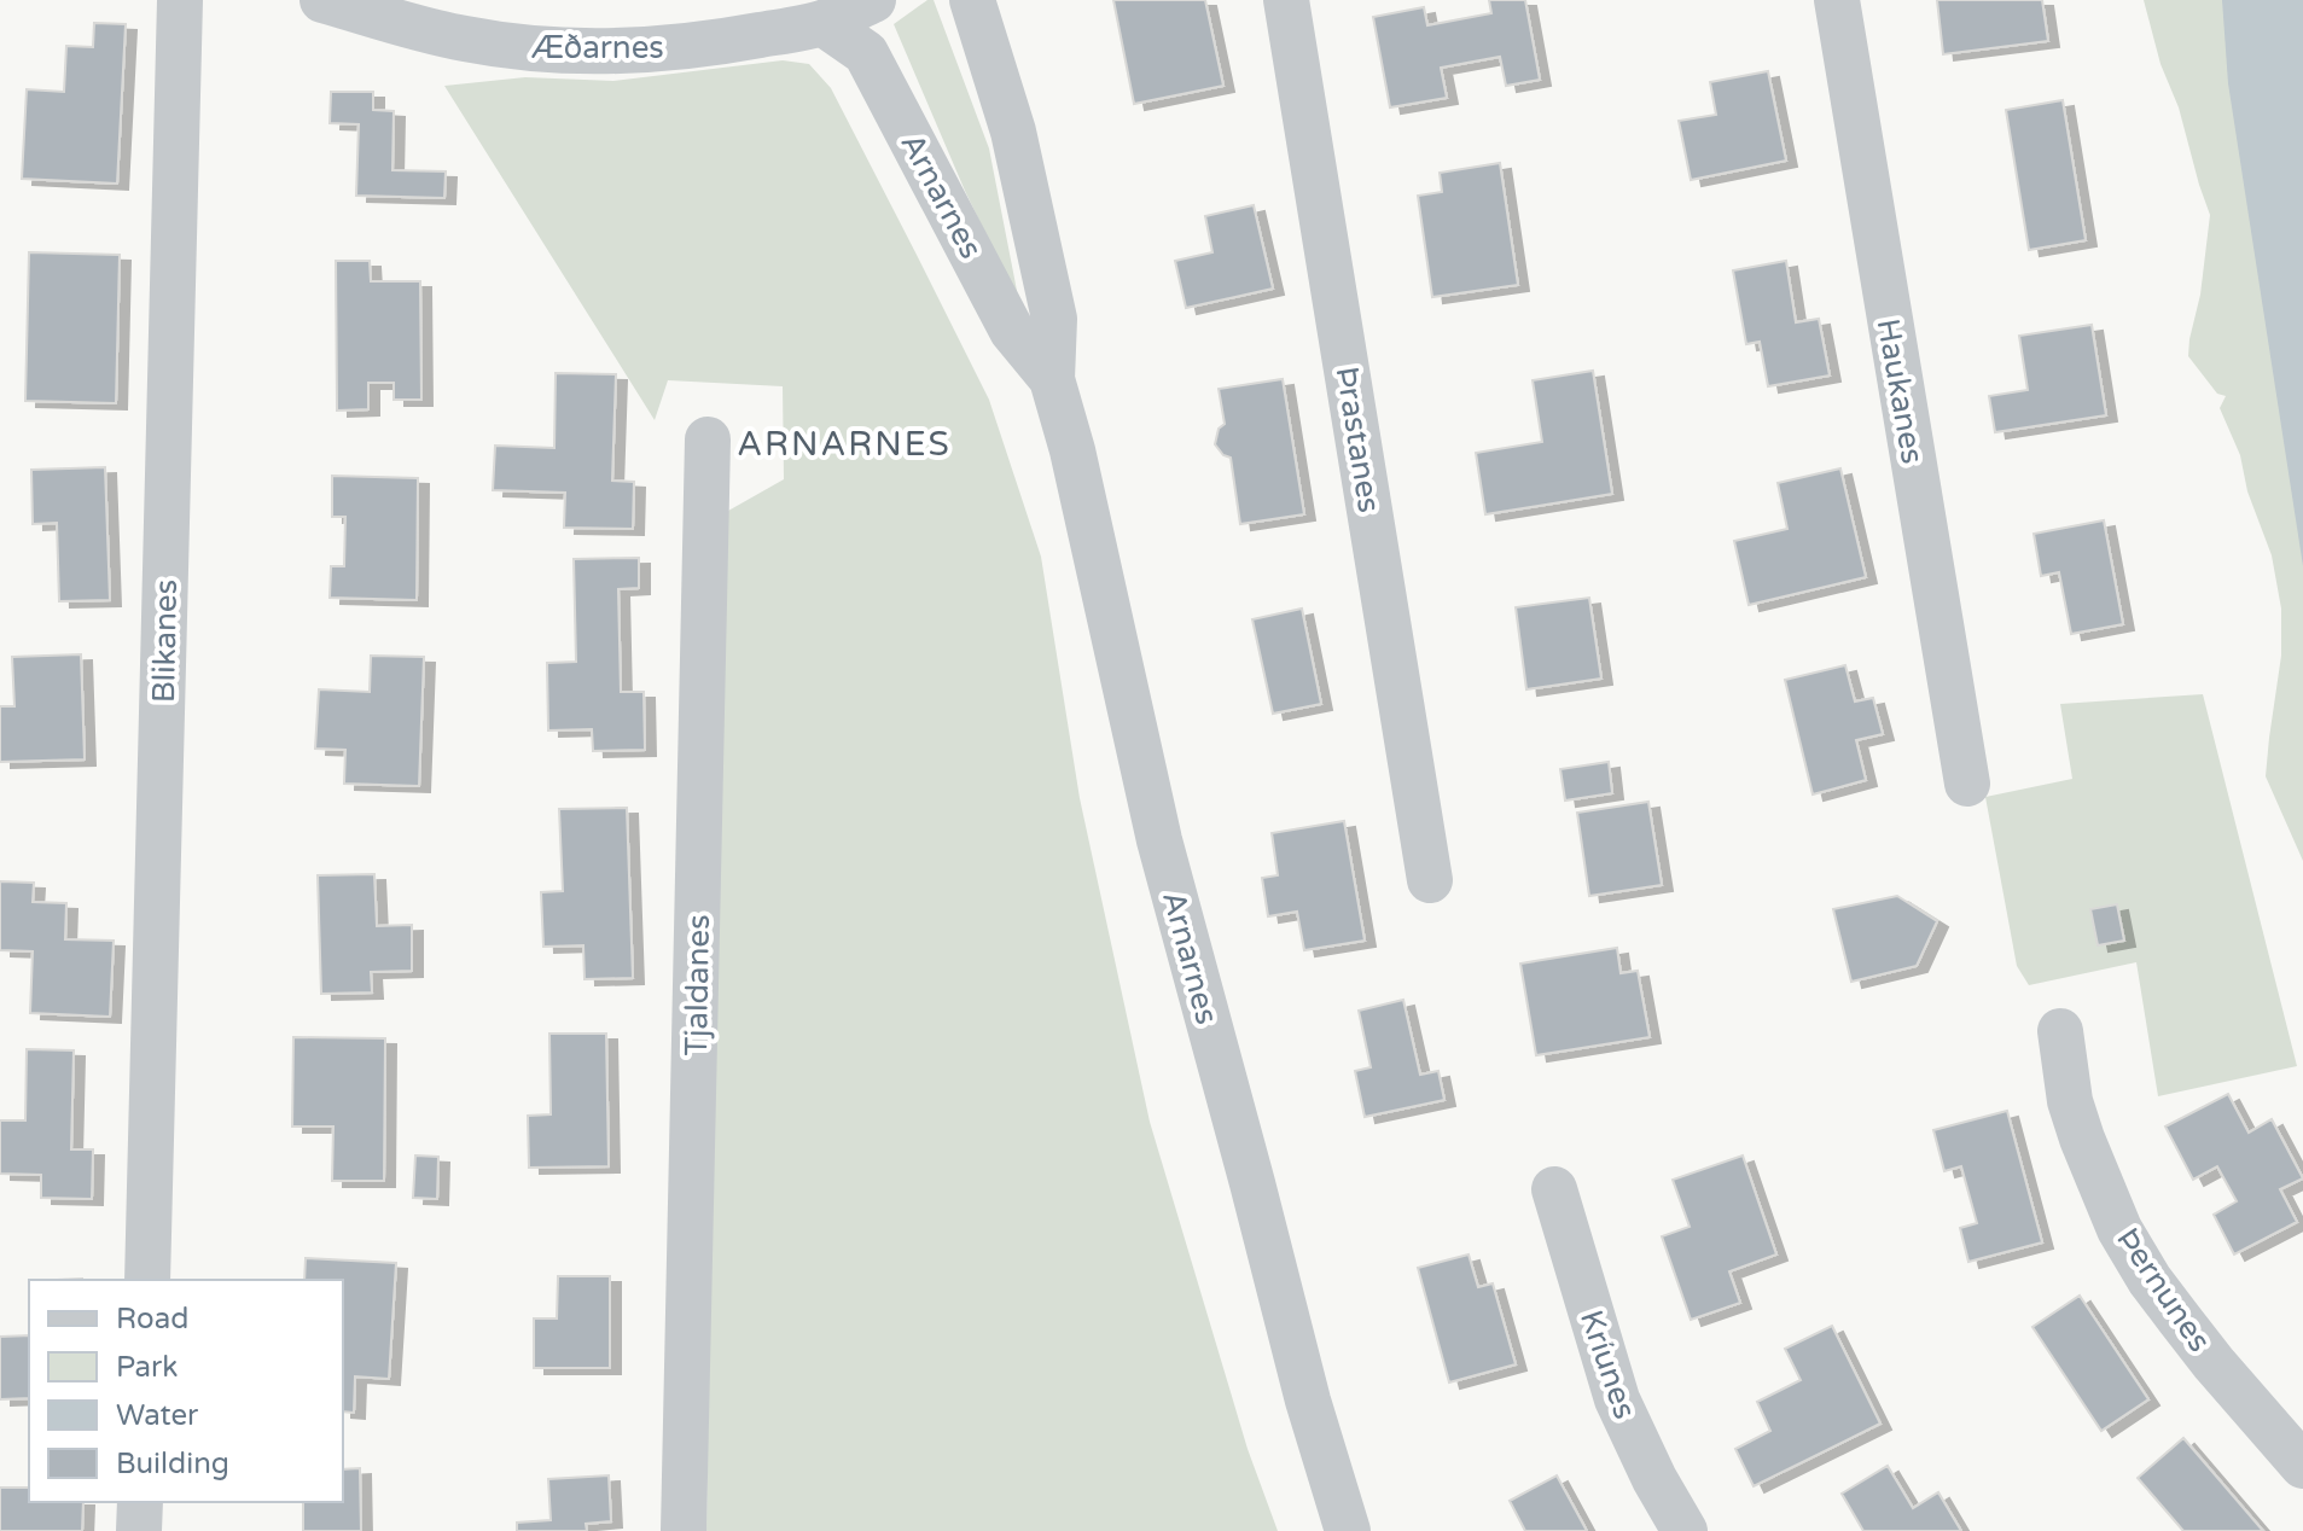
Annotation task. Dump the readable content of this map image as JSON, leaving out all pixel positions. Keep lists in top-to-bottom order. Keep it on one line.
{"streets":{"street":["Æðarnes","Arnarnes","Haukanes","Þrastanes","Blikanes","Tjaldanes","Þernunes","Kríunes"]},"crossings":[["Æðarnes","Arnarnes"]],"districts":["ARNARNES"],"legend":["Road","Park","Water","Building"]}
